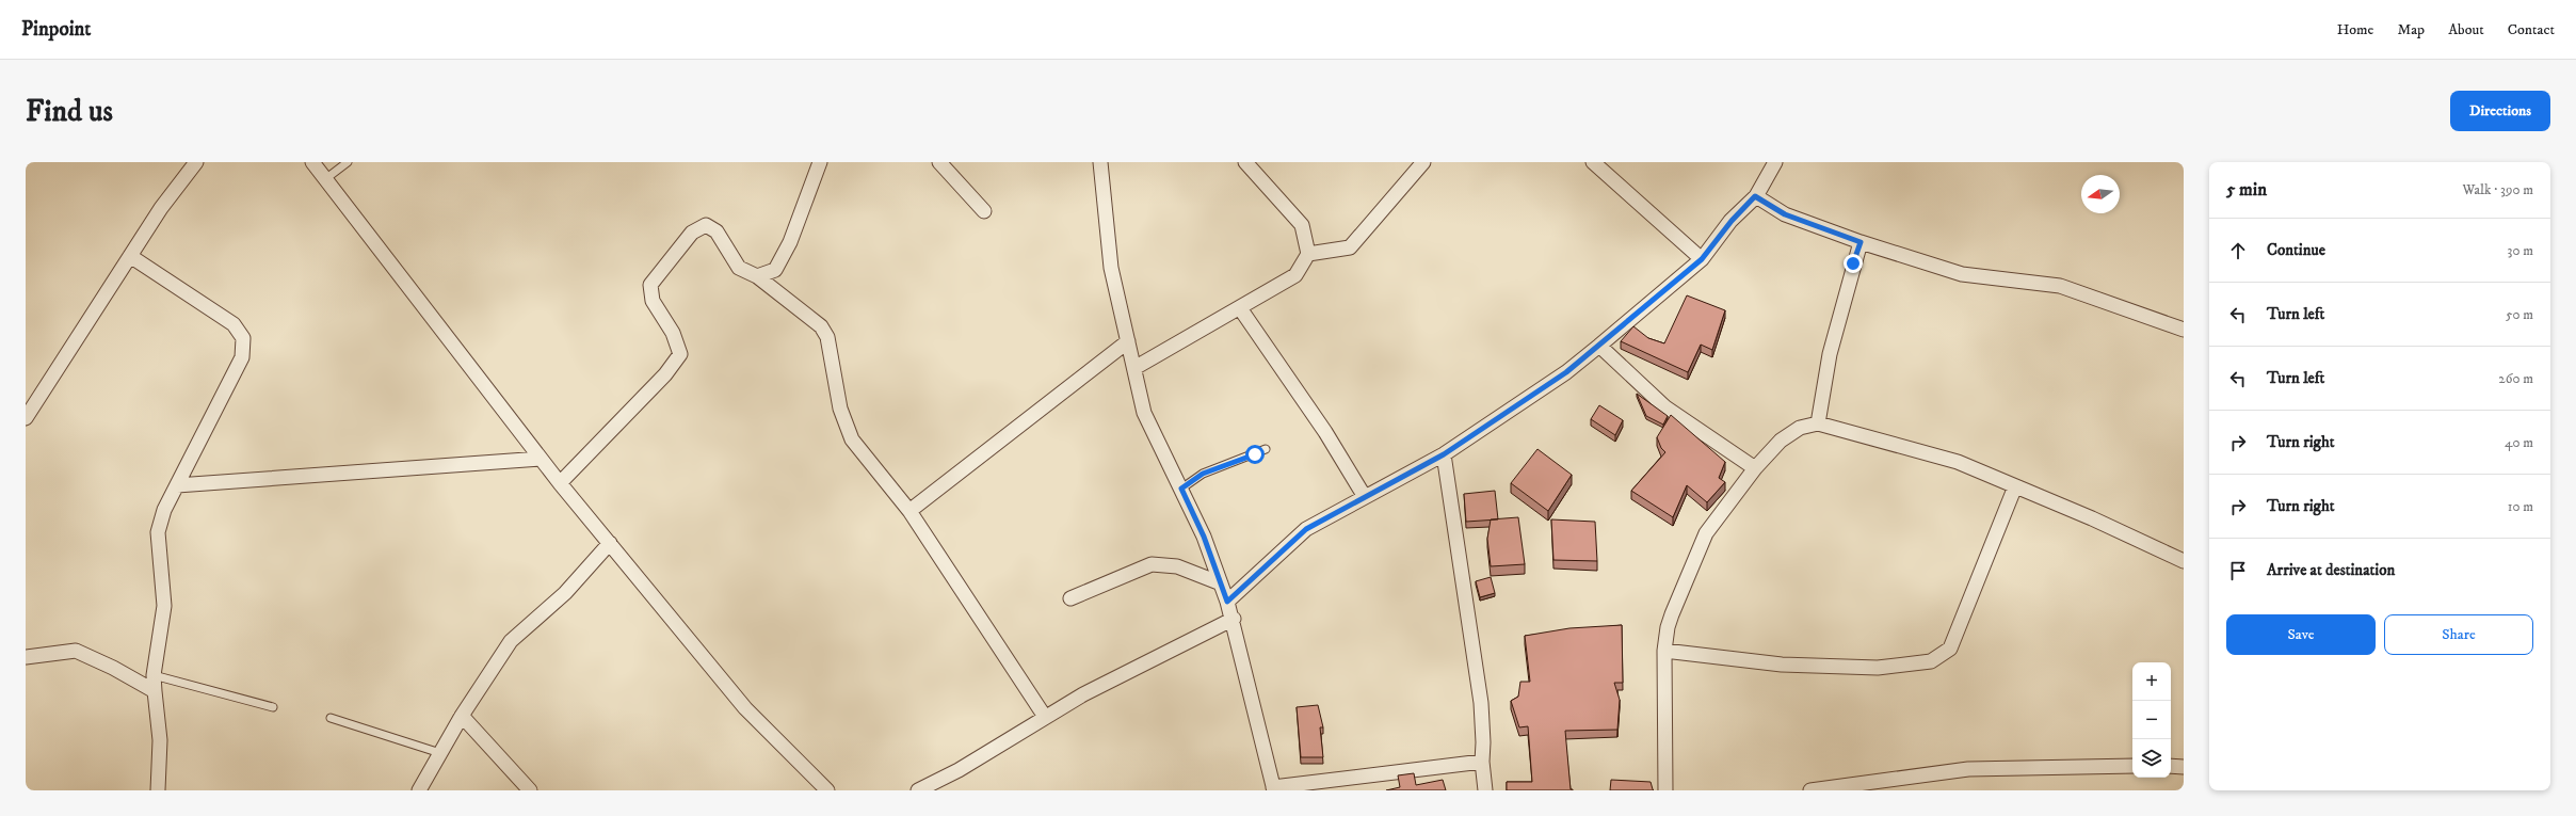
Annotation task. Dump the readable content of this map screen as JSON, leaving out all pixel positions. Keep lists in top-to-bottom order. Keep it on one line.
{"north":"left","page":{"header":"Pinpoint","nav":["Home","Map","About","Contact"],"buttons":["Directions",["Save","Share"]],"title":"Find us","heading":["5 min","Walk · 390 m"],"list":[["Continue","30 m"],["Turn left","50 m"],["Turn left","260 m"],["Turn right","40 m"],["Turn right","10 m"],"Arrive at destination"],"map_buttons":["+","−"]}}
